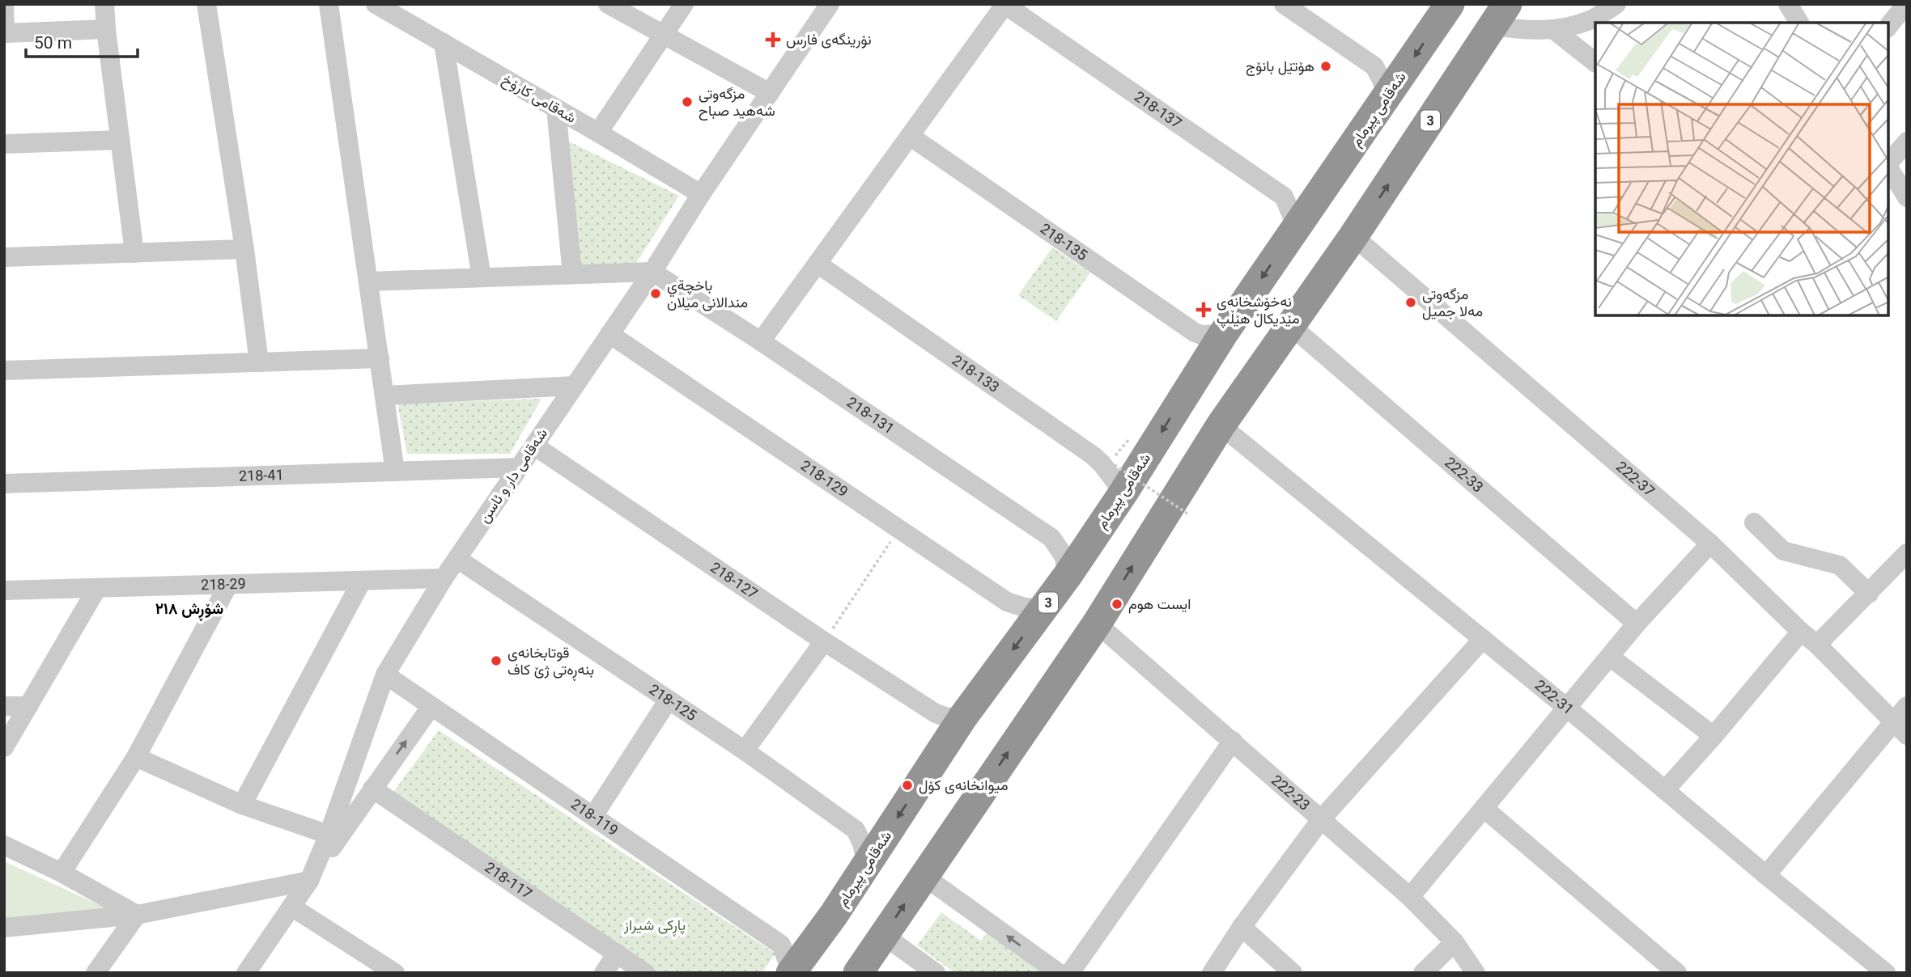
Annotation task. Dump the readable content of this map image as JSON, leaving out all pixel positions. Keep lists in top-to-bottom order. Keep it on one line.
{"streets":{"highway":["شەقامی پیرمام","3"],"street":["شەقامی کارۆخ","218-137","218-135","218-133","218-131","222-33","218-41","شەقامی دار و ئاسن","218-129","222-37","218-127","218-29","222-31","218-125","222-23","218-119","218-117"]},"crossings":[["شەقامی کارۆخ","شەقامی دار و ئاسن"],["218-137","شەقامی پیرمام"],["شەقامی پیرمام","218-135"],["شەقامی پیرمام","218-133"],["شەقامی پیرمام","218-131"],["شەقامی پیرمام","218-129"],["شەقامی پیرمام","218-127"],["شەقامی پیرمام","218-125"],["شەقامی پیرمام","218-119"],["3","222-33"],["3","222-37"],["3","222-31"],["3","222-23"],["218-131","شەقامی دار و ئاسن"],["218-41","شەقامی دار و ئاسن"],["شەقامی دار و ئاسن","218-129"],["شەقامی دار و ئاسن","218-127"],["شەقامی دار و ئاسن","218-29"],["شەقامی دار و ئاسن","218-125"],["شەقامی دار و ئاسن","218-119"]],"districts":["شۆڕش ٢١٨"],"parks":["پاڕکی شیراز"],"places":{"health":["نۆرینگەی فارس","نەخۆشخانەی مێدیکاڵ هێڵپ"],"other":["هۆتێل بانۆج","مزگه‌وتی شه‌هید صباح","باخچةي مندالانى ميلان","مزگەوتی مەلا جمیل","ايست هوم","قوتابخانەی بنەڕەتی ژێ کاف","میوانخانەی کۆل"]},"scale_bar":"50 m"}
